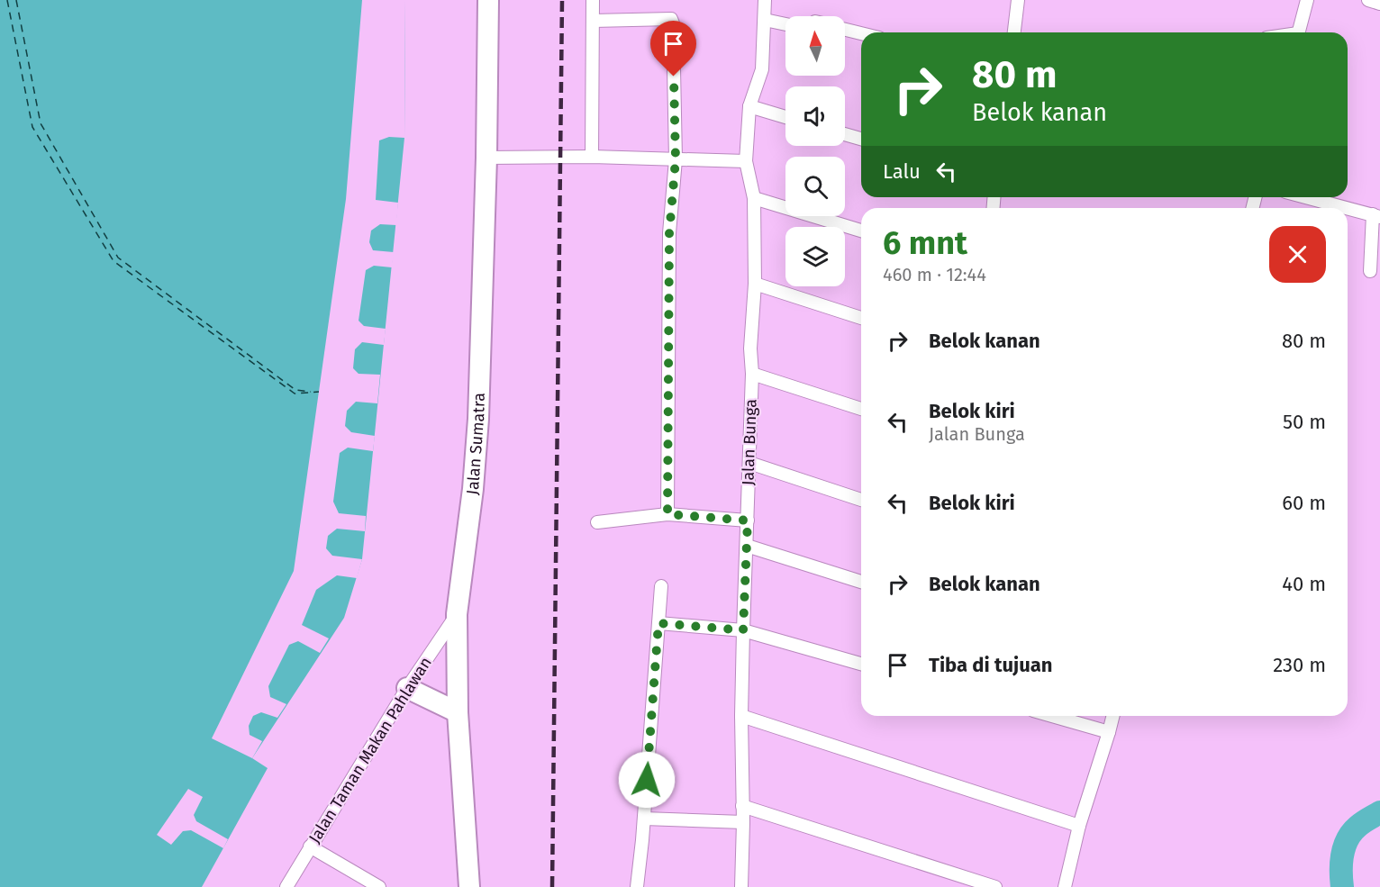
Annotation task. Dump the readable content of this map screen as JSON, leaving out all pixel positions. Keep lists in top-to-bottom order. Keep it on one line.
{"streets":{"highway":["Jalan Sumatra"],"street":["Jalan Bunga","Jalan Taman Makan Pahlawan"]},"crossings":[["Jalan Sumatra","Jalan Taman Makan Pahlawan"]],"north":"top","page":{"turn":["80 m","Belok kanan"],"then":"Lalu","heading":["6 mnt","460 m · 12:44"],"list":[{"name":"Belok kanan","value":"80 m"},{"name":"Belok kiri","note":"Jalan Bunga","value":"50 m"},{"name":"Belok kiri","value":"60 m"},{"name":"Belok kanan","value":"40 m"},{"name":"Tiba di tujuan","value":"230 m"}]}}
